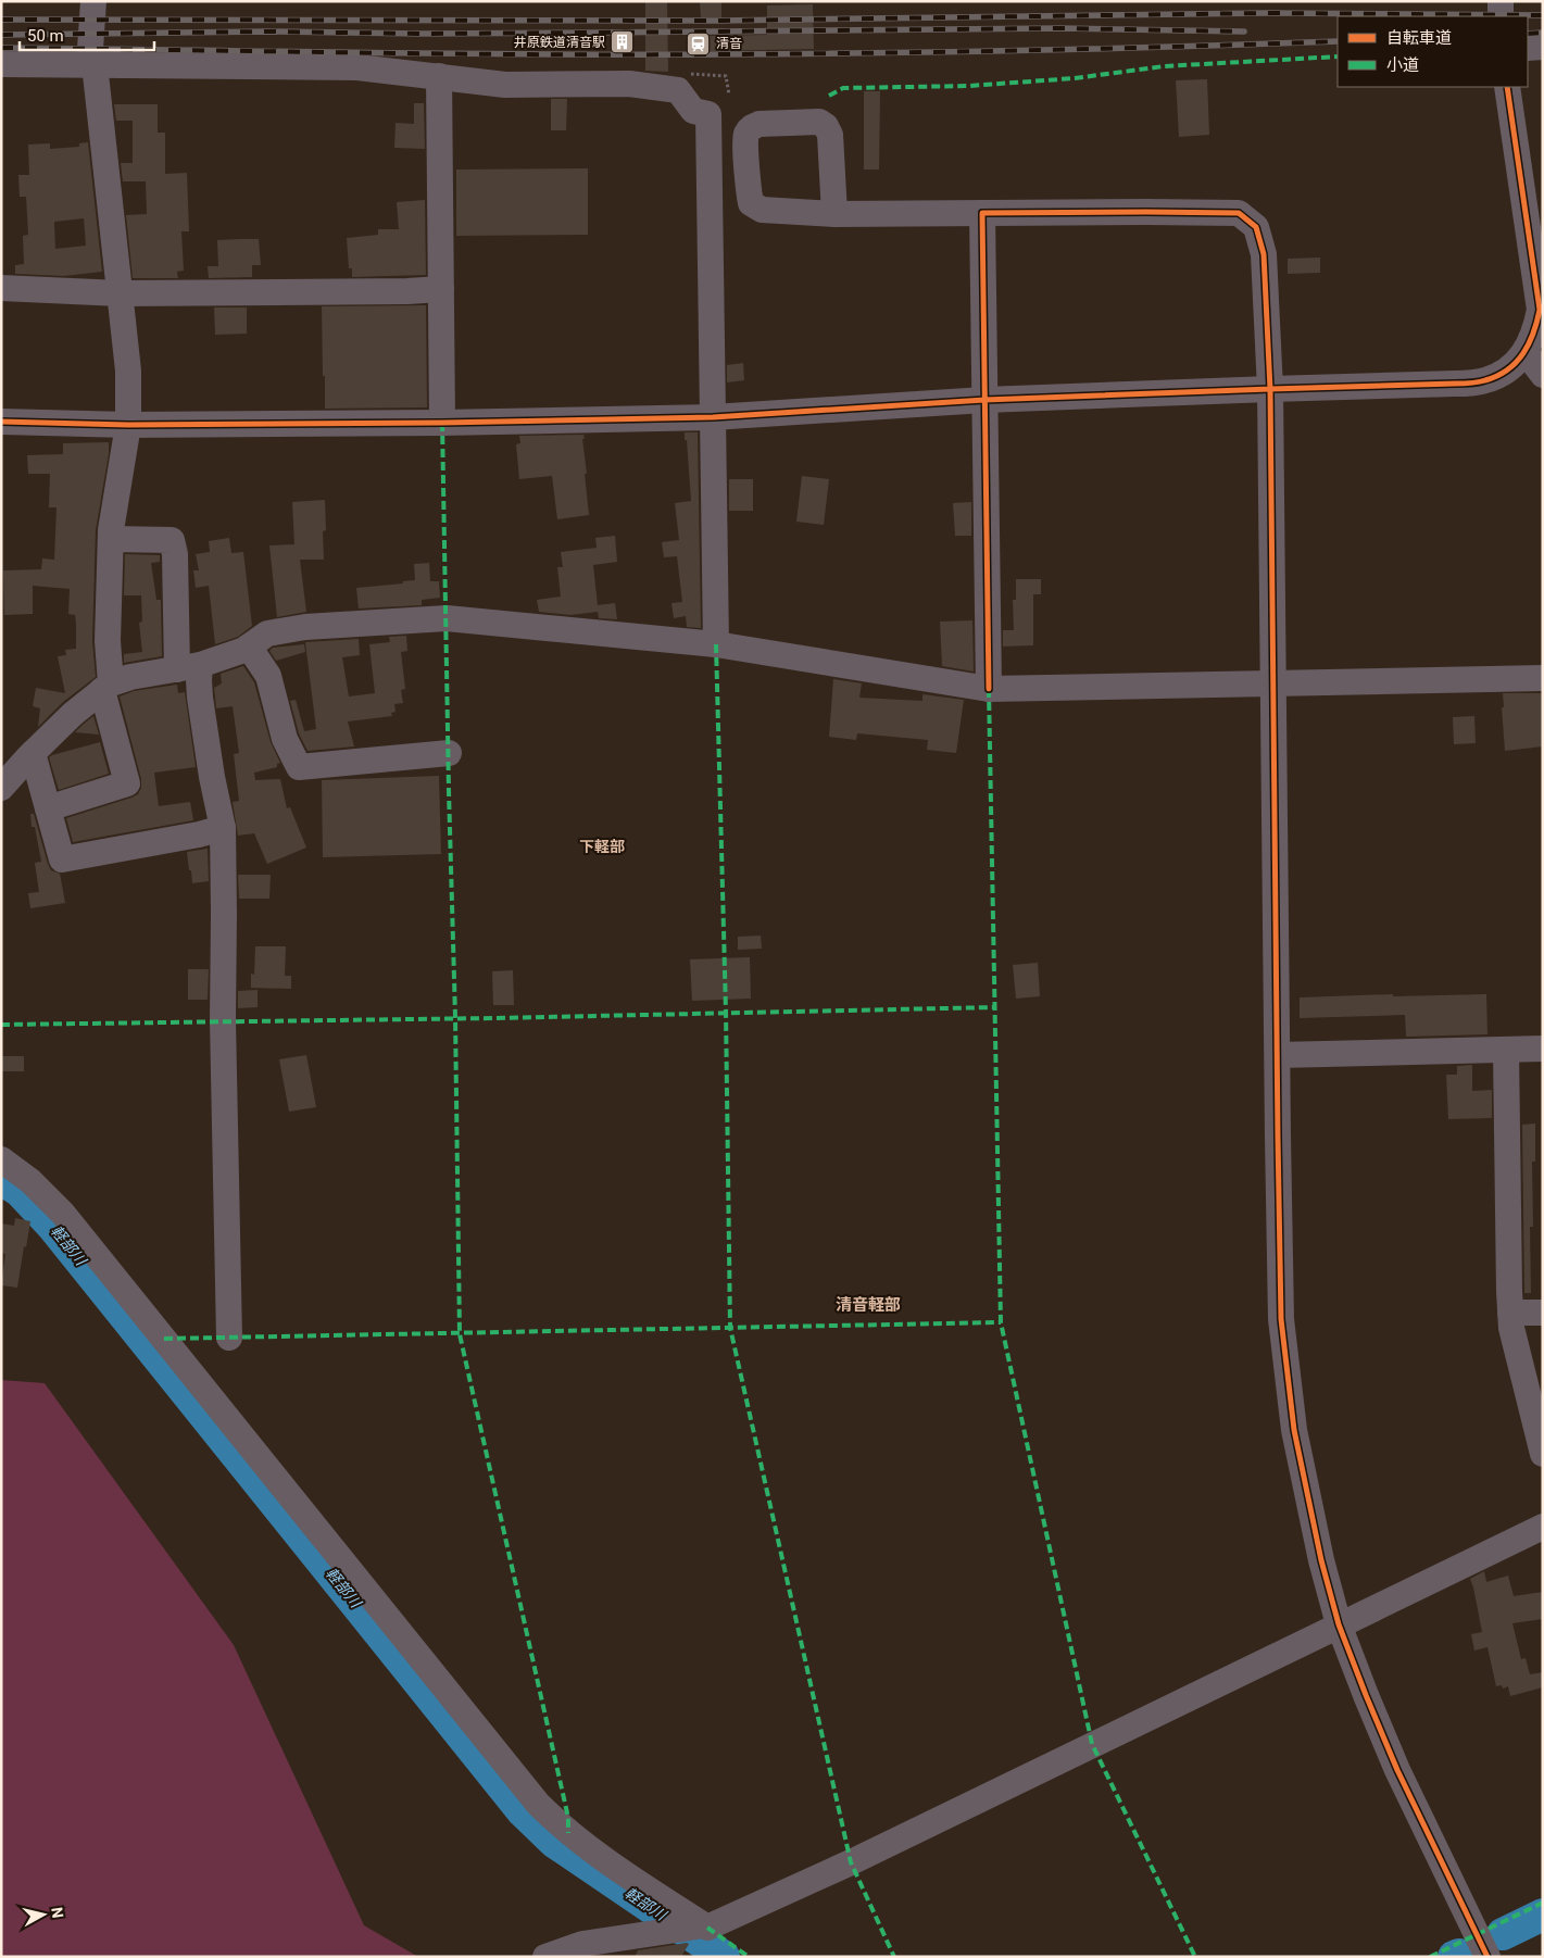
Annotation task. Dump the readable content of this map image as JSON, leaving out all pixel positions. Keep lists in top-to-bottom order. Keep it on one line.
{"districts":["下軽部","清音軽部"],"water":["軽部川"],"places":{"building":["井原鉄道清音駅"],"station":["清音"]},"legend":["自転車道","小道"],"scale_bar":"50 m","north":"right"}
